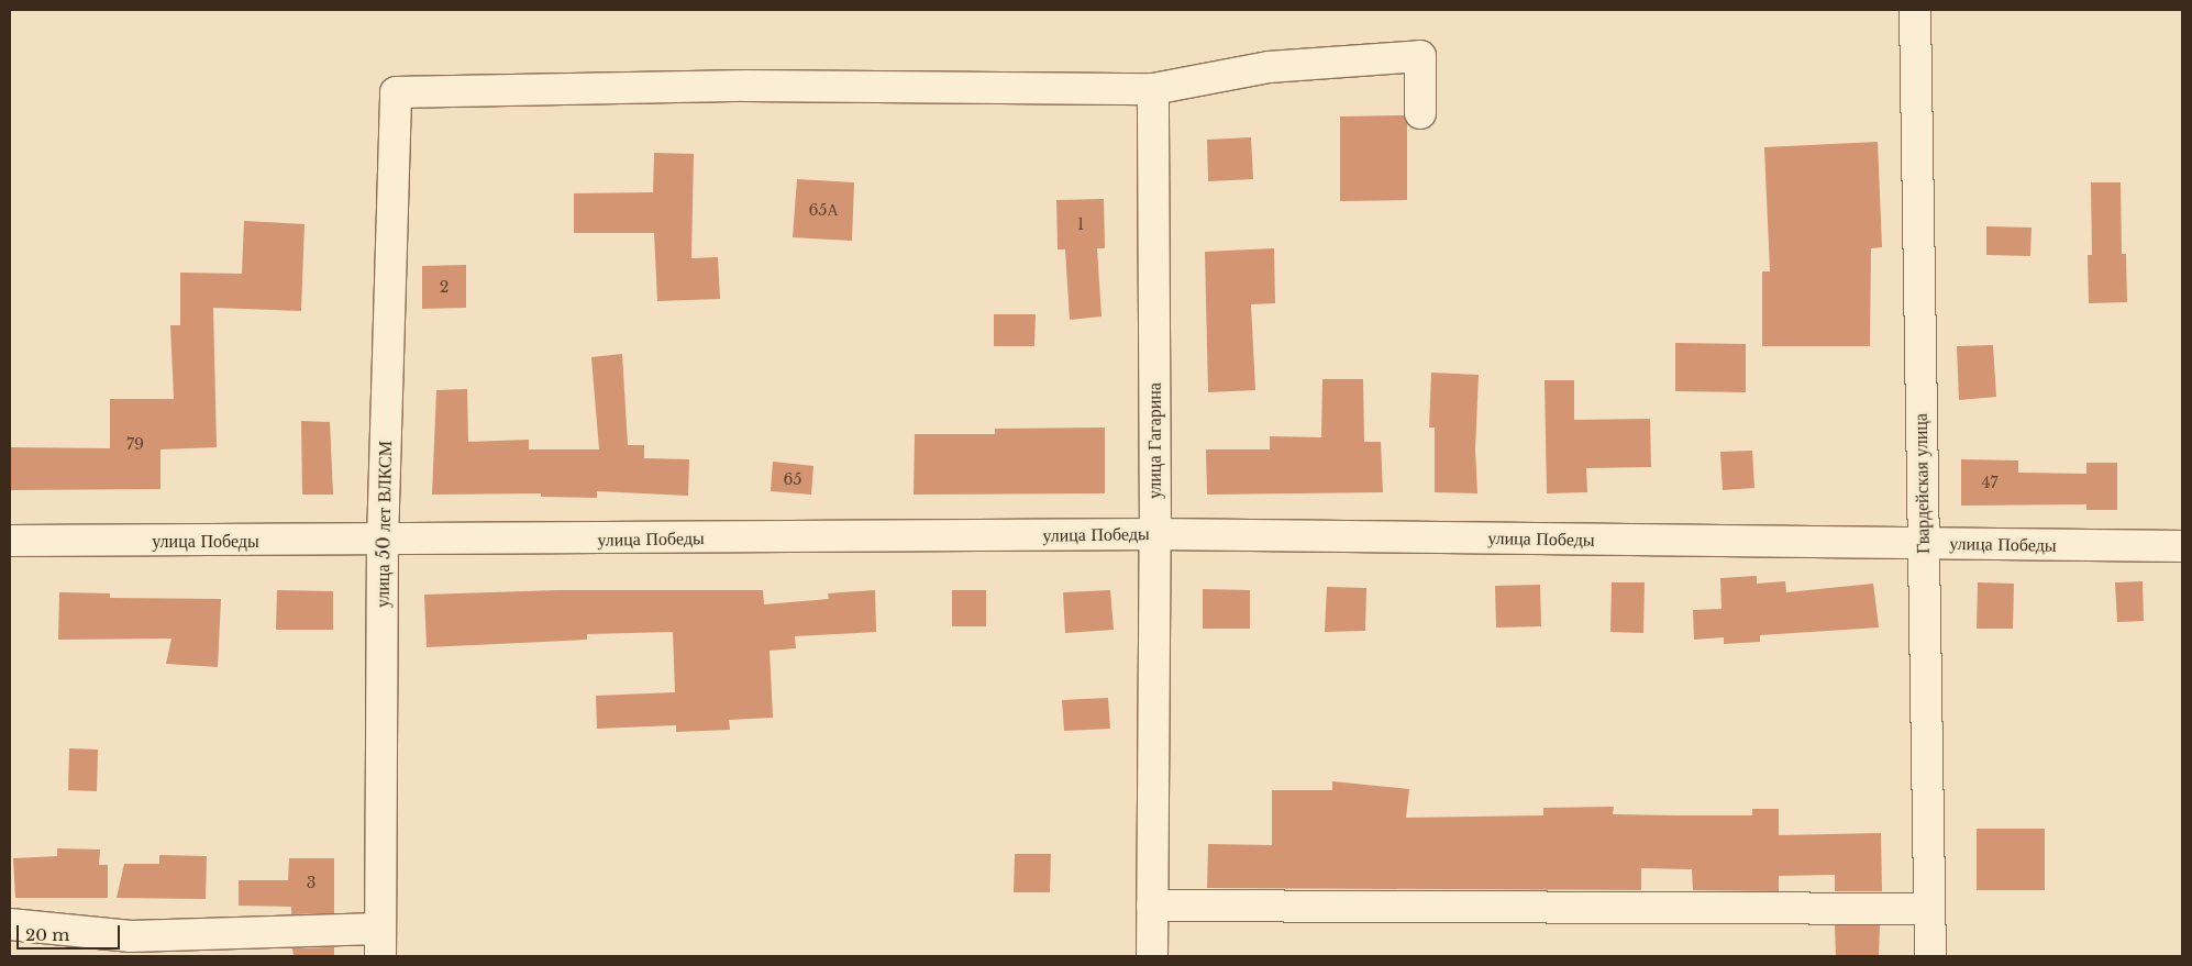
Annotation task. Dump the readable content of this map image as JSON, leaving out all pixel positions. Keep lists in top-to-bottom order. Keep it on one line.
{"streets":{"street":["улица Гагарина","Гвардейская улица","улица 50 лет ВЛКСМ","улица Победы"]},"crossings":[["улица Гагарина","улица 50 лет ВЛКСМ"],["улица Гагарина","улица Победы"],["Гвардейская улица","улица Победы"],["улица 50 лет ВЛКСМ","улица Победы"]],"house_numbers":["65А","1","2","79","65","47","3"],"scale_bar":"20 m"}
